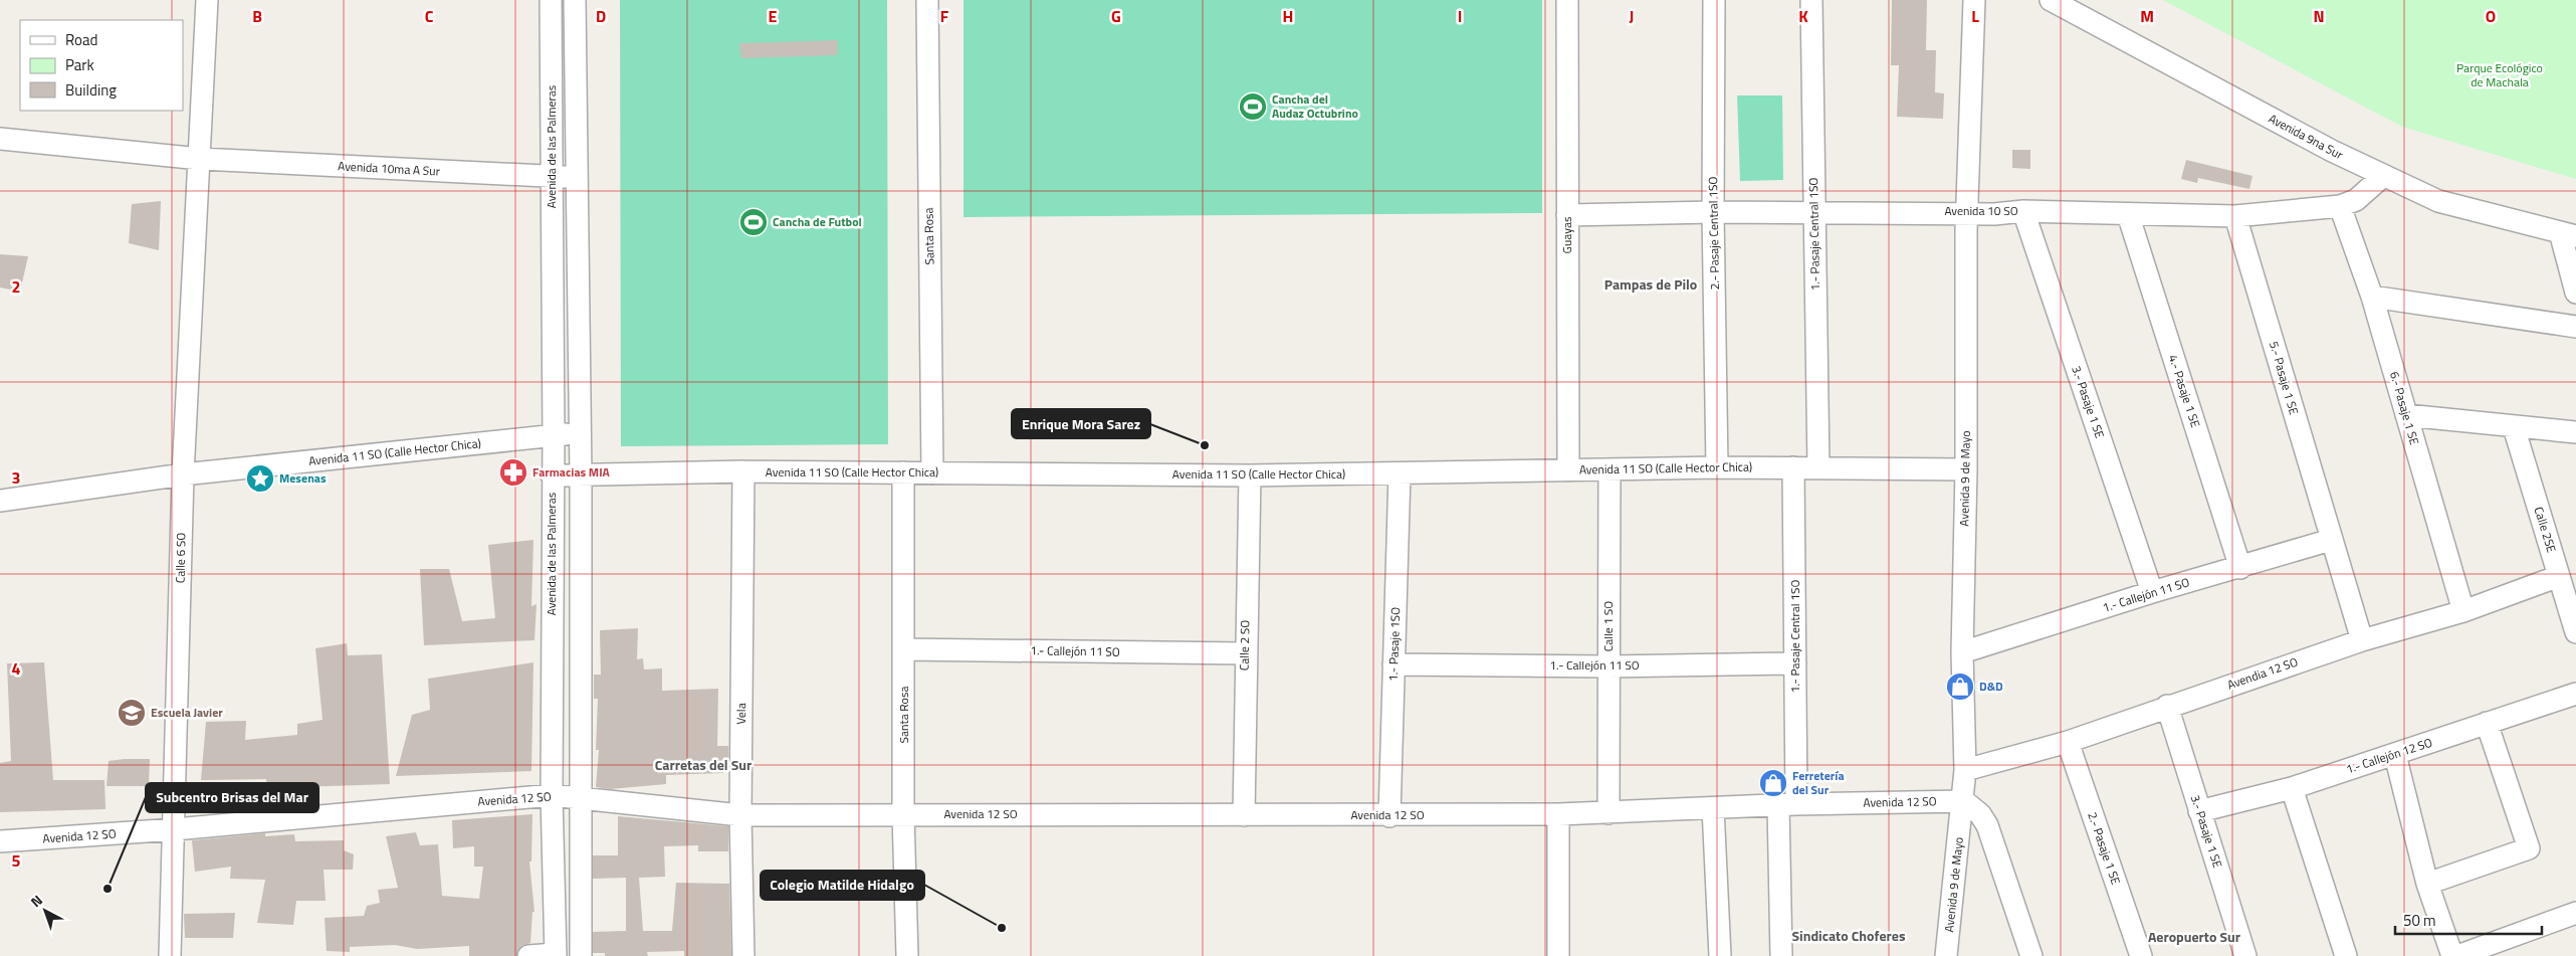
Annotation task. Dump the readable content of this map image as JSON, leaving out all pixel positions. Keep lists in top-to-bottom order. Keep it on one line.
{"streets":{"street":["Avenida 9na Sur","Avenida de las Palmeras","Avenida 10ma A Sur","Avenida 10 SO","2.- Pasaje Central 1SO","1.- Pasaje Central 1SO","Guayas","Santa Rosa","5.- Pasaje 1 SE","4.- Pasaje 1 SE","3.- Pasaje 1 SE","6.- Pasaje 1 SE","Avenida 11 SO (Calle Hector Chica)","Avenida 9 de Mayo","Calle 2SE","Calle 6 SO","1.- Callejón 11 SO","Calle 1 SO","1.- Pasaje 1SO","Calle 2 SO","Avendia 12 SO","Vela","1.- Callejón 12 SO","Avenida 12 SO","2.- Pasaje 1 SE"]},"crossings":[["Avenida 9na Sur","Avenida 10 SO"],["Avenida de las Palmeras","Avenida 10ma A Sur"],["Avenida de las Palmeras","Avenida 11 SO (Calle Hector Chica)"],["Avenida de las Palmeras","Avenida 12 SO"],["Avenida 10ma A Sur","Calle 6 SO"],["Avenida 10 SO","2.- Pasaje Central 1SO"],["Avenida 10 SO","1.- Pasaje Central 1SO"],["Avenida 10 SO","Guayas"],["Avenida 10 SO","5.- Pasaje 1 SE"],["Avenida 10 SO","4.- Pasaje 1 SE"],["Avenida 10 SO","3.- Pasaje 1 SE"],["Avenida 10 SO","6.- Pasaje 1 SE"],["Avenida 10 SO","Avenida 9 de Mayo"],["2.- Pasaje Central 1SO","Avenida 11 SO (Calle Hector Chica)"],["1.- Pasaje Central 1SO","Avenida 11 SO (Calle Hector Chica)"],["1.- Pasaje Central 1SO","1.- Callejón 11 SO"],["1.- Pasaje Central 1SO","Avenida 12 SO"],["Guayas","Avenida 11 SO (Calle Hector Chica)"],["Santa Rosa","Avenida 11 SO (Calle Hector Chica)"],["Santa Rosa","1.- Callejón 11 SO"],["Santa Rosa","Avenida 12 SO"],["5.- Pasaje 1 SE","1.- Callejón 11 SO"],["5.- Pasaje 1 SE","Avendia 12 SO"],["4.- Pasaje 1 SE","1.- Callejón 11 SO"],["3.- Pasaje 1 SE","1.- Callejón 11 SO"],["3.- Pasaje 1 SE","Avendia 12 SO"],["3.- Pasaje 1 SE","1.- Callejón 12 SO"],["6.- Pasaje 1 SE","Avendia 12 SO"],["Avenida 11 SO (Calle Hector Chica)","Avenida 9 de Mayo"],["Avenida 11 SO (Calle Hector Chica)","Calle 6 SO"],["Avenida 11 SO (Calle Hector Chica)","Calle 1 SO"],["Avenida 11 SO (Calle Hector Chica)","1.- Pasaje 1SO"],["Avenida 11 SO (Calle Hector Chica)","Calle 2 SO"],["Avenida 11 SO (Calle Hector Chica)","Vela"],["Avenida 9 de Mayo","1.- Callejón 11 SO"],["Avenida 9 de Mayo","Avendia 12 SO"],["Avenida 9 de Mayo","Avenida 12 SO"],["Calle 2SE","Avendia 12 SO"],["Calle 6 SO","Avenida 12 SO"],["1.- Callejón 11 SO","Calle 1 SO"],["1.- Callejón 11 SO","1.- Pasaje 1SO"],["1.- Callejón 11 SO","Calle 2 SO"],["Calle 1 SO","Avenida 12 SO"],["1.- Pasaje 1SO","Avenida 12 SO"],["Calle 2 SO","Avenida 12 SO"],["Avendia 12 SO","2.- Pasaje 1 SE"],["Vela","Avenida 12 SO"]],"districts":["Pampas de Pilo","Carretas del Sur","Sindicato Choferes","Aeropuerto Sur"],"parks":["Parque Ecológico de Machala"],"places":{"sports":["Cancha del Audaz Octubrino","Cancha de Futbol"],"other":["Enrique Mora Sarez","Subcentro Brisas del Mar","Colegio Matilde Hidalgo"],"pharmacy":["Farmacias MIA"],"place":["Mesenas"],"shop":["D&D","Ferretería del Sur"],"school or university":["Escuela Javier"]},"legend":["Road","Park","Building"],"scale_bar":"50 m","north":"top left","grid":{"columns":["B","C","D","E","F","G","H","I","J","K","L","M","N","O"],"rows":["2","3","4","5"]}}
